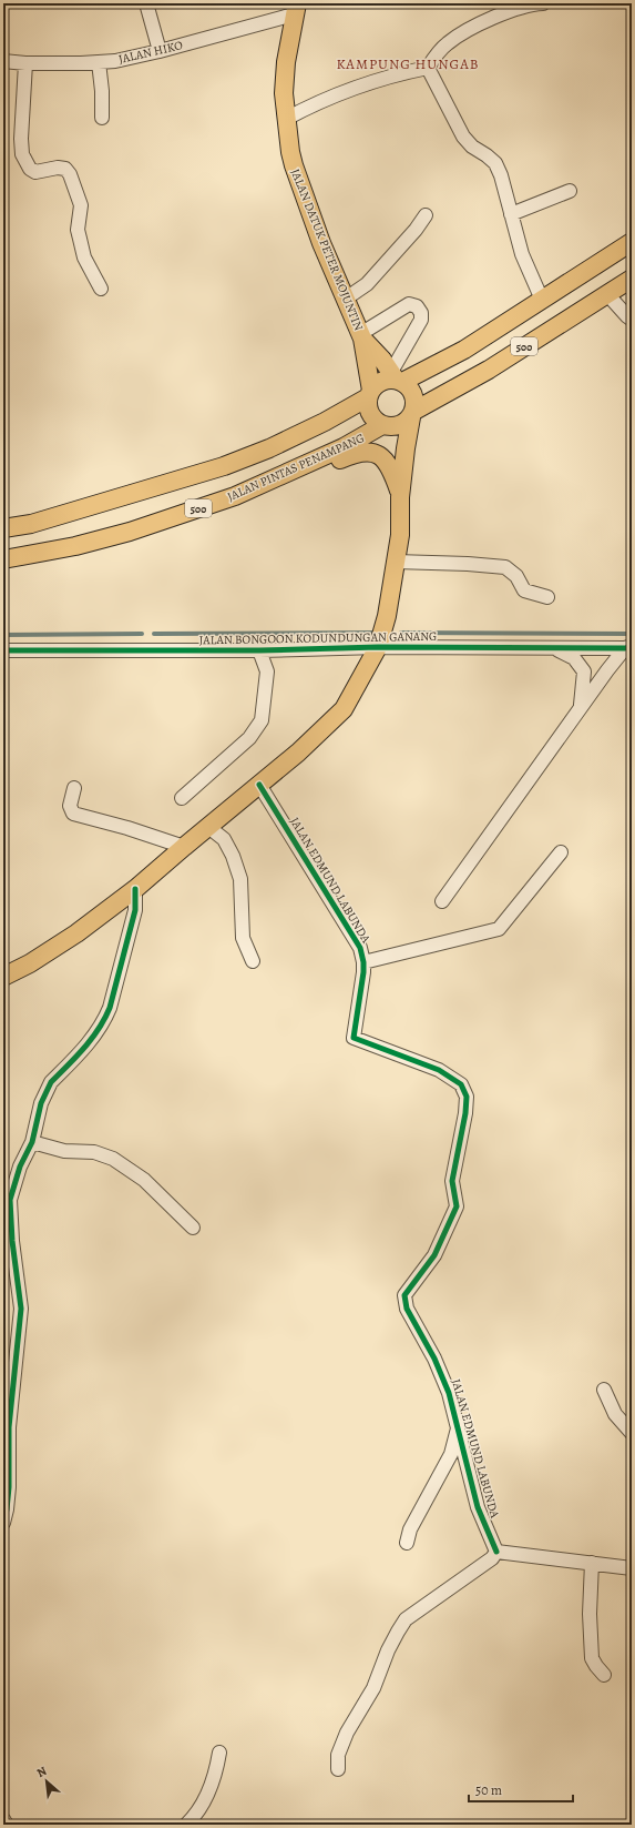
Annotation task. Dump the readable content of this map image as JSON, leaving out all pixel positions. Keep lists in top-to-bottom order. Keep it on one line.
{"streets":{"main road":["JALAN DATUK PETER MOJUNTIN","500","JALAN PINTAS PENAMPANG"],"street":["JALAN HIKO","JALAN BONGOON KODUNDUNGAN GANANG","JALAN EDMUND LABUNDA"]},"crossings":[["JALAN HIKO","JALAN DATUK PETER MOJUNTIN"],["JALAN DATUK PETER MOJUNTIN","500"],["JALAN DATUK PETER MOJUNTIN","JALAN PINTAS PENAMPANG"],["500","JALAN PINTAS PENAMPANG"]],"districts":["KAMPUNG HUNGAB"],"scale_bar":"50 m","north":"top left"}
